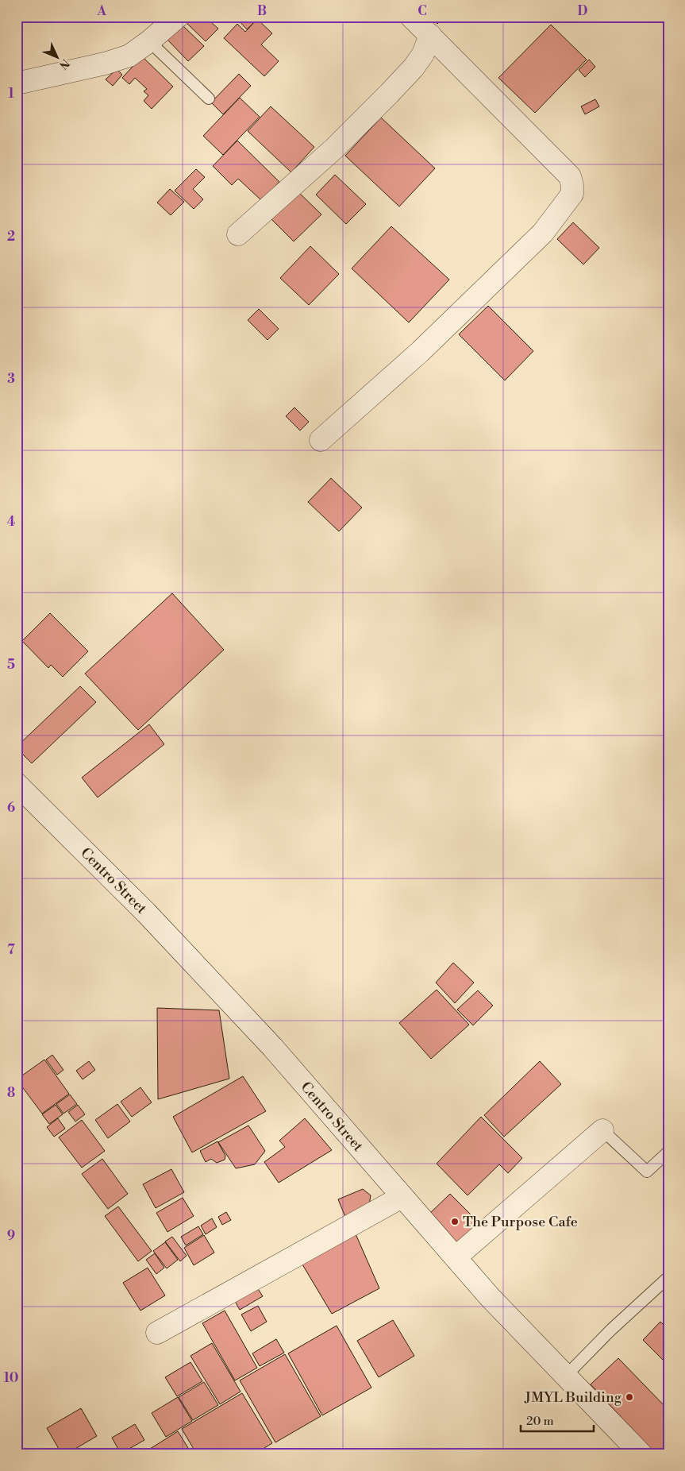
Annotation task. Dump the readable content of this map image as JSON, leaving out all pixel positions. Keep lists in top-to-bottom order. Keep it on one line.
{"streets":{"street":["Centro Street"]},"places":["The Purpose Cafe","JMYL Building"],"scale_bar":"20 m","north":"bottom right","grid":{"columns":["A","B","C","D"],"rows":["1","2","3","4","5","6","7","8","9","10"]}}
